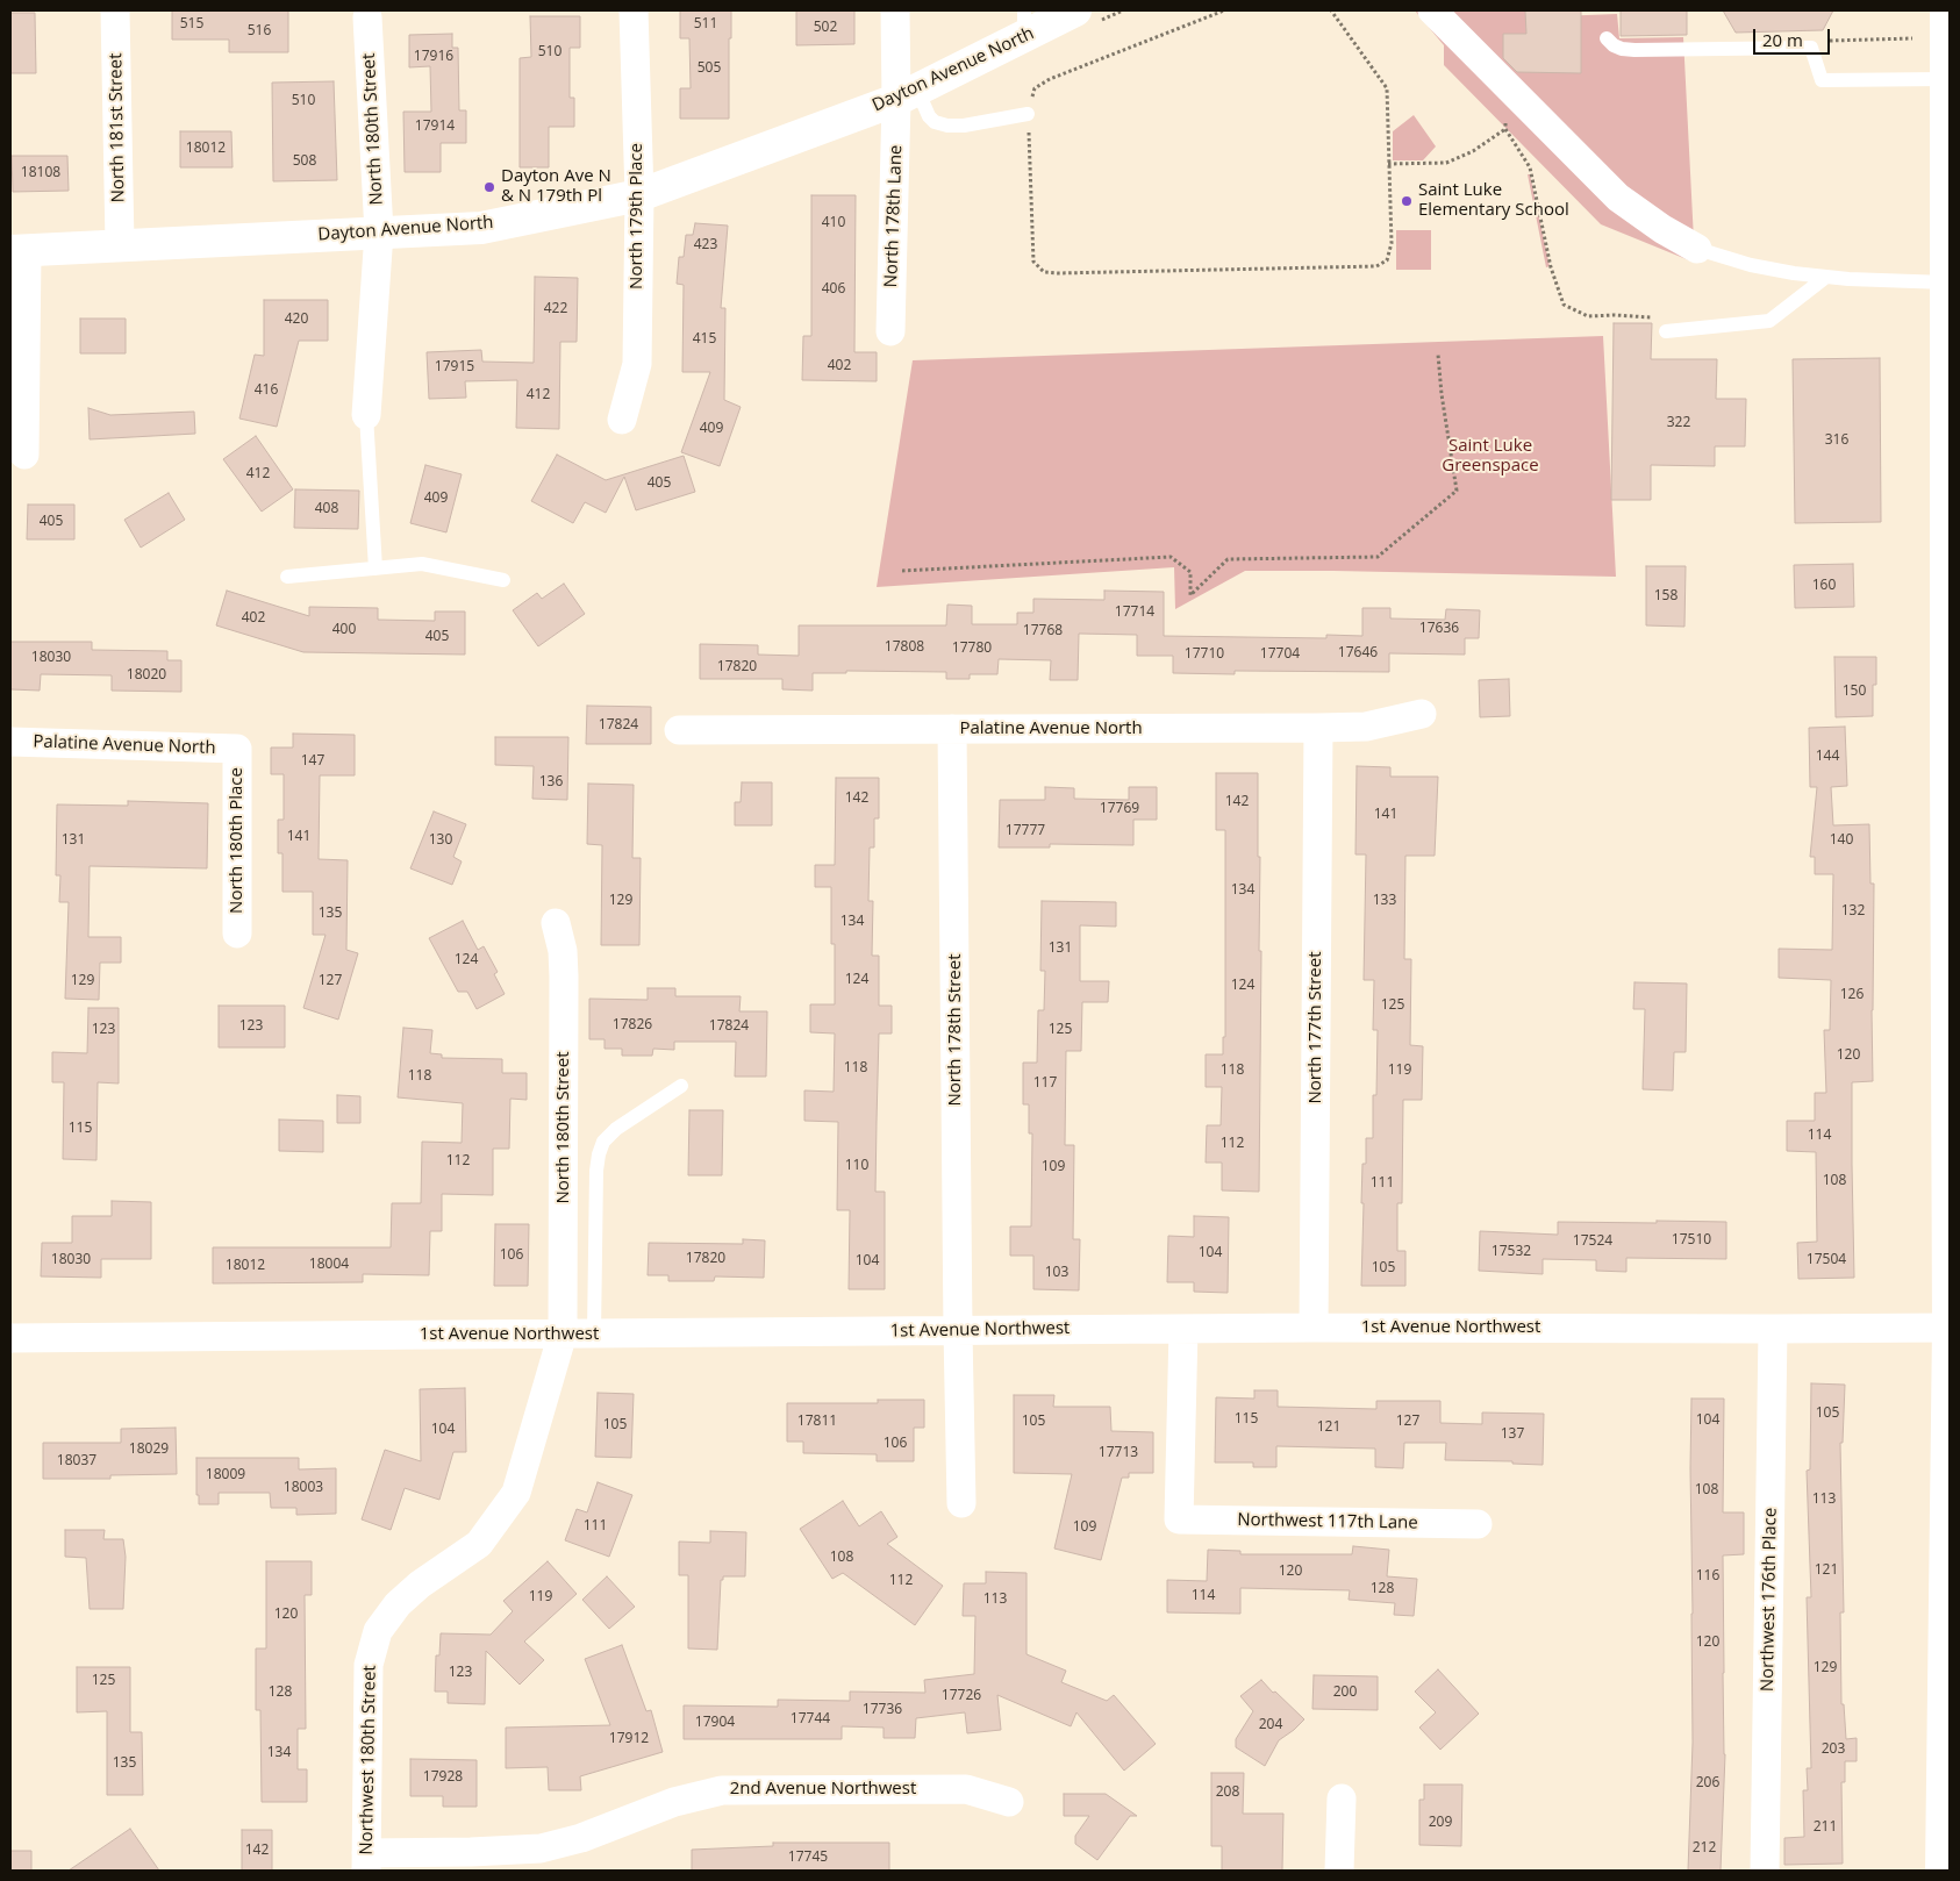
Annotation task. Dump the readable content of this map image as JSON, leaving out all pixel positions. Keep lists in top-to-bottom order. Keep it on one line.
{"streets":{"street":["Dayton Avenue North","North 181st Street","North 180th Street","North 179th Place","North 178th Lane","Palatine Avenue North","North 180th Place","North 177th Street","North 178th Street","1st Avenue Northwest","Northwest 117th Lane","Northwest 176th Place","Northwest 180th Street","2nd Avenue Northwest"]},"crossings":[["Dayton Avenue North","North 181st Street"],["Dayton Avenue North","North 180th Street"],["Dayton Avenue North","North 179th Place"],["Dayton Avenue North","North 178th Lane"],["North 180th Street","1st Avenue Northwest"],["North 180th Street","Northwest 180th Street"],["Palatine Avenue North","North 180th Place"],["Palatine Avenue North","North 177th Street"],["Palatine Avenue North","North 178th Street"],["North 177th Street","1st Avenue Northwest"],["North 178th Street","1st Avenue Northwest"],["1st Avenue Northwest","Northwest 117th Lane"],["1st Avenue Northwest","Northwest 176th Place"],["1st Avenue Northwest","Northwest 180th Street"],["Northwest 180th Street","2nd Avenue Northwest"]],"parks":["Saint Luke Greenspace"],"places":["Dayton Ave N & N 179th Pl","Saint Luke Elementary School"],"house_numbers":["515","511","502","516","510","17916","505","510","17914","18012","508","18108","410","423","406","422","420","415","402","17915","416","412","322","409","316","412","405","409","408","405","160","158","17714","402","17636","400","17768","405","17808","17780","17646","17710","17704","18030","17820","18020","150","17824","144","147","136","142","142","17769","141","17777","141","131","130","140","134","129","133","132","135","134","131","124","124","129","127","124","126","125","17826","123","17824","123","125","120","118","118","119","118","117","115","114","112","112","110","109","108","111","17510","17524","17532","104","106","17820","18030","17504","104","18004","18012","105","103","105","115","104","17811","105","127","105","121","104","137","106","18029","17713","18037","18009","18003","108","113","111","109","108","121","120","116","112","128","114","119","113","120","120","129","123","125","128","200","17726","17736","17744","17904","204","17912","203","134","135","17928","206","208","209","211","212","142","17745"],"scale_bar":"20 m"}
